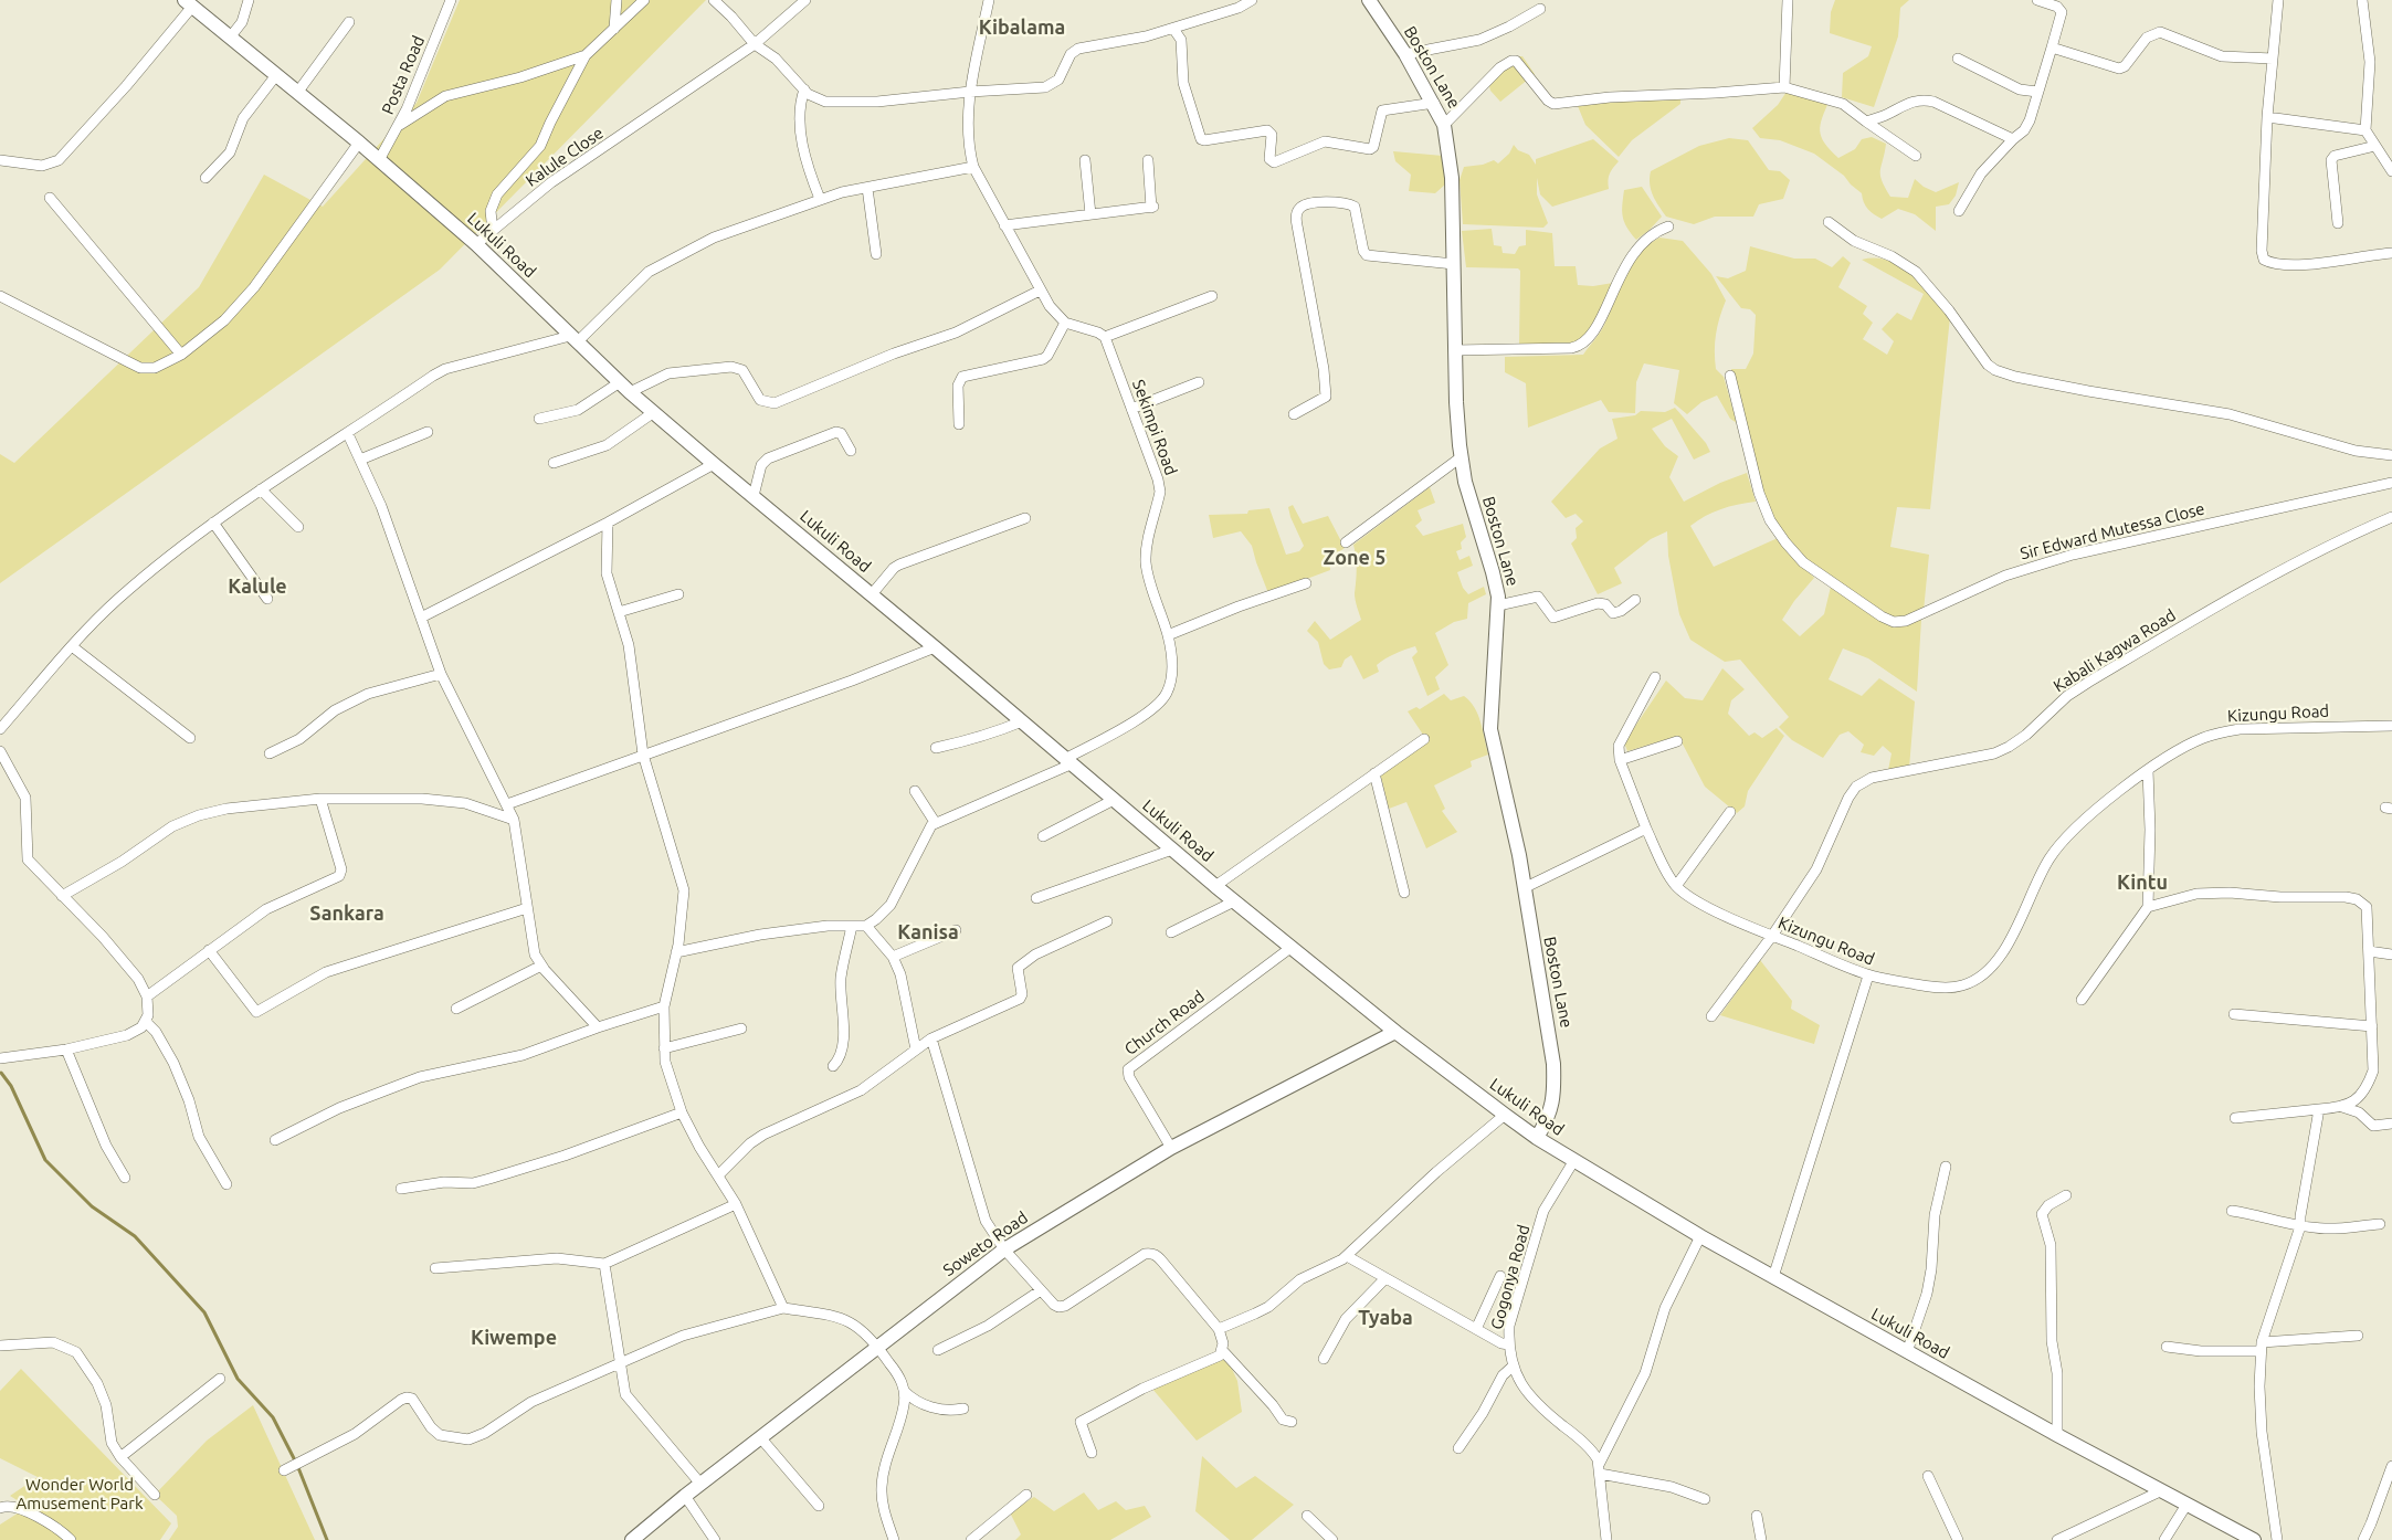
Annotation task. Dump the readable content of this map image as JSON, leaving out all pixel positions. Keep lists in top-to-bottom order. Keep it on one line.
{"streets":{"street":["Boston Lane","Posta Road","Kalule Close","Lukuli Road","Sekimpi Road","Sir Edward Mutessa Close","Kabali Kagwa Road","Kizungu Road","Church Road","Soweto Road","Gogonya Road"]},"crossings":[["Boston Lane","Lukuli Road"],["Posta Road","Lukuli Road"],["Kalule Close","Lukuli Road"],["Lukuli Road","Sekimpi Road"],["Lukuli Road","Church Road"],["Lukuli Road","Soweto Road"],["Lukuli Road","Gogonya Road"],["Kabali Kagwa Road","Kizungu Road"],["Church Road","Soweto Road"]],"districts":["Kibalama","Zone 5","Kalule","Kintu","Sankara","Kanisa","Tyaba","Kiwempe"],"parks":["Wonder World Amusement Park"]}
